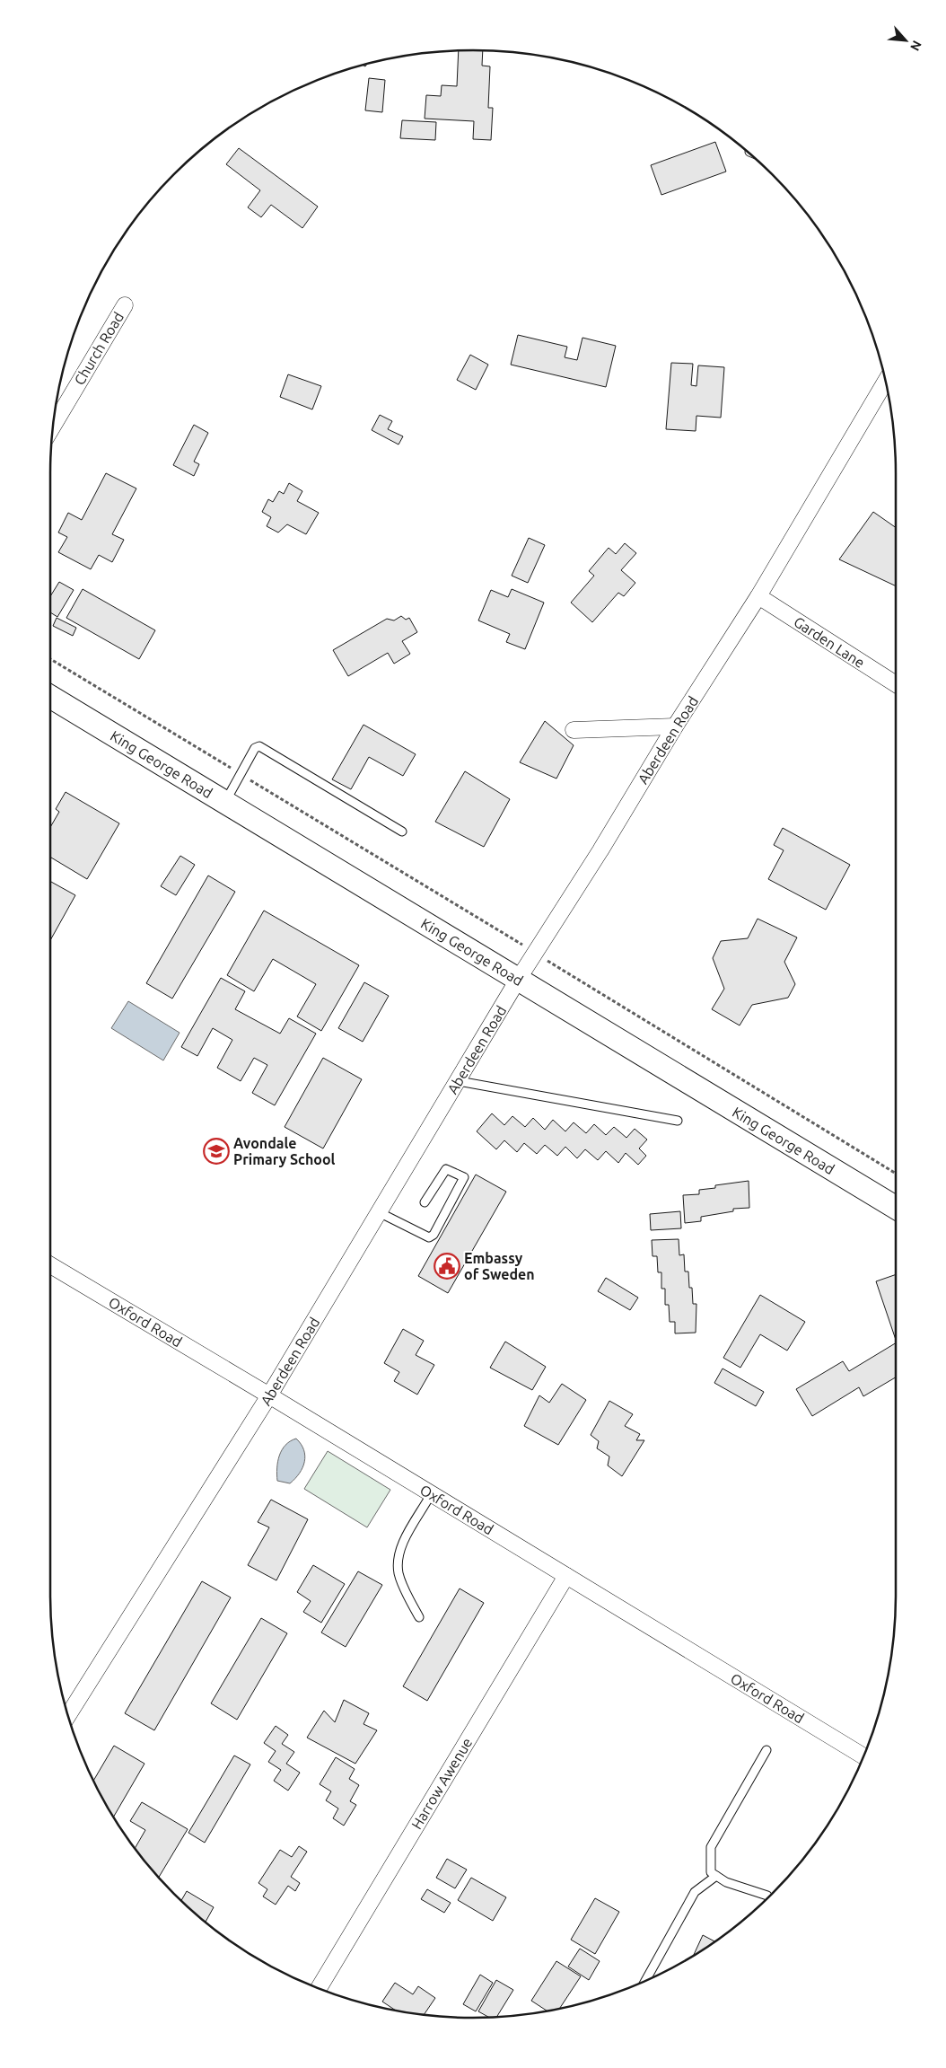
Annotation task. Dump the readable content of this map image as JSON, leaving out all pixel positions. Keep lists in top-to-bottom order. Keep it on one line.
{"streets":{"main road":["King George Road"],"street":["Church Road","Garden Lane","Aberdeen Road","Oxford Road","Harrow Awenue"]},"crossings":[["Garden Lane","Aberdeen Road"],["Aberdeen Road","King George Road"],["Aberdeen Road","Oxford Road"],["Oxford Road","Harrow Awenue"]],"places":{"school or university":["Avondale Primary School"],"public building":["Embassy of Sweden"]},"north":"bottom right"}
